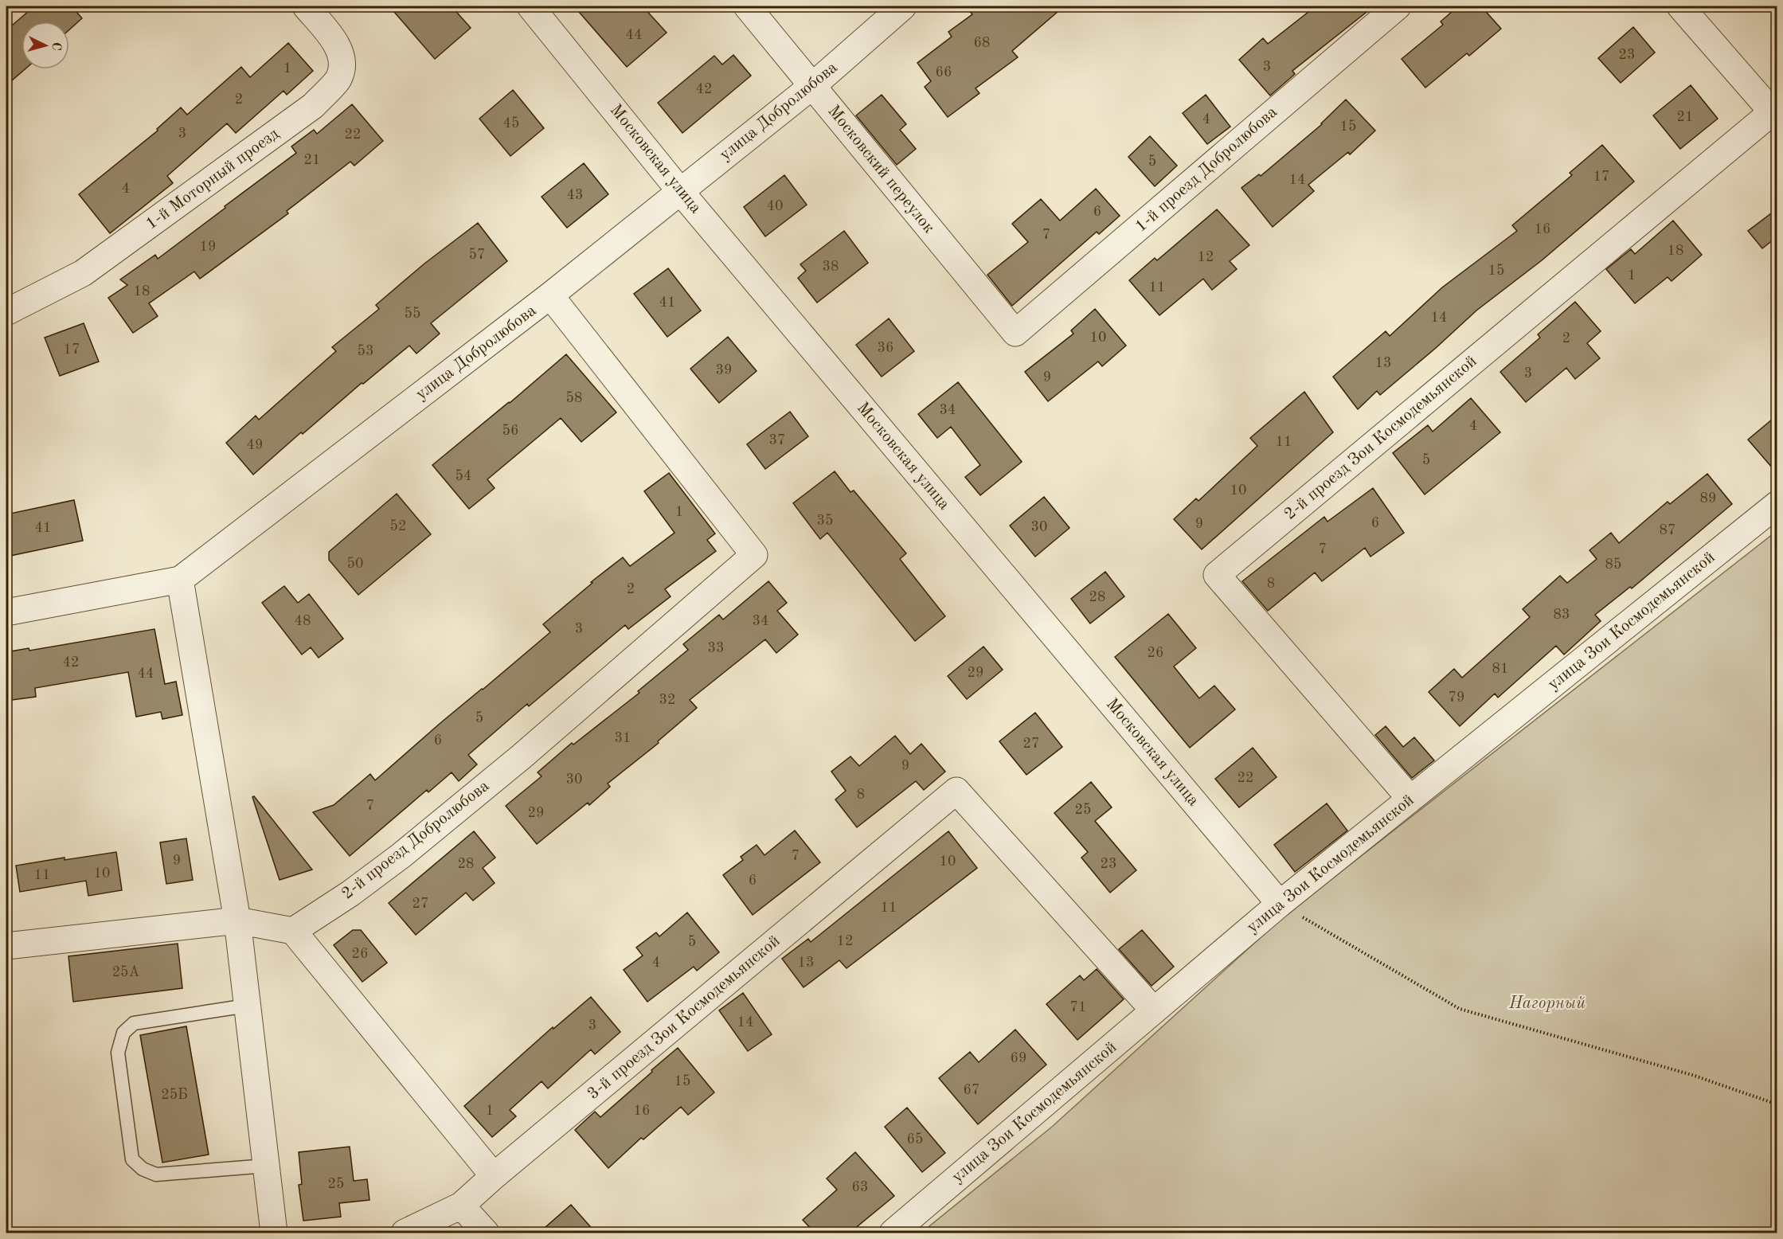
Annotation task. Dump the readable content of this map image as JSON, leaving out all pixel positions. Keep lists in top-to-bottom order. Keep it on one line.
{"streets":{"street":["улица Добролюбова","Московская улица","Московский переулок","1-й проезд Добролюбова","1-й Моторный проезд","2-й проезд Зои Космодемьянской","улица Зои Космодемьянской","2-й проезд Добролюбова","3-й проезд Зои Космодемьянской"]},"crossings":[["улица Добролюбова","Московская улица"],["улица Добролюбова","Московский переулок"],["улица Добролюбова","2-й проезд Добролюбова"],["Московская улица","улица Зои Космодемьянской"],["Московский переулок","1-й проезд Добролюбова"],["2-й проезд Зои Космодемьянской","улица Зои Космодемьянской"],["улица Зои Космодемьянской","3-й проезд Зои Космодемьянской"]],"parks":["Нагорный"],"house_numbers":["44","68","23","3","1","66","42","2","21","4","45","15","3","22","21","5","17","14","4","43","40","6","16","7","19","18","57","12","38","15","1","11","18","41","55","14","10","2","36","17","53","13","39","3","9","58","34","4","56","37","11","49","5","54","10","89","1","35","6","9","52","30","41","87","7","50","85","8","2","28","83","48","34","3","33","26","42","81","29","44","79","32","5","31","6","27","9","22","30","8","7","25","29","7","9","10","28","23","10","11","6","27","11","12","5","26","4","13","25А","71","14","3","69","15","67","25Б","1","16","65","25","63"],"north":"right"}
